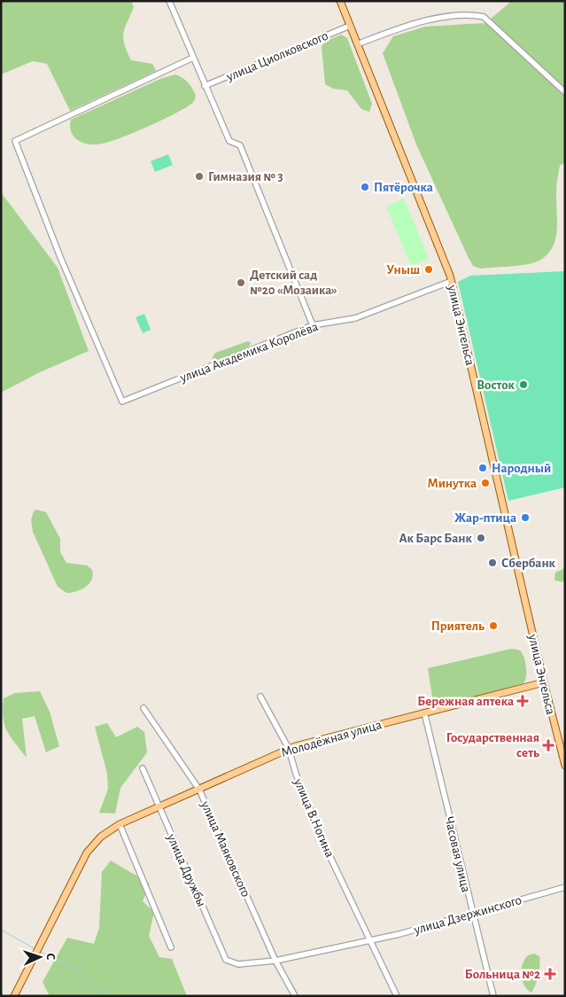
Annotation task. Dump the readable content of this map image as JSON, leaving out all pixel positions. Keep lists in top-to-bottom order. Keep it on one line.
{"streets":{"main road":["улица Энгельса","Молодёжная улица"],"street":["улица Циолковского","улица Академика Королёва","улица В.Ногина","улица Маяковского","Часовая улица","улица Дружбы","улица Дзержинского"]},"crossings":[["улица Циолковского","улица Энгельса"],["улица Энгельса","улица Академика Королёва"],["улица Энгельса","Молодёжная улица"],["Молодёжная улица","улица В.Ногина"],["Молодёжная улица","улица Маяковского"],["Молодёжная улица","Часовая улица"],["Молодёжная улица","улица Дружбы"],["улица В.Ногина","улица Дзержинского"],["улица Маяковского","улица Дзержинского"],["Часовая улица","улица Дзержинского"],["улица Дружбы","улица Дзержинского"]],"places":{"other":["Гимназия № 3","Пятёрочка","Уныш","Детский сад №20 «Мозаика»","Восток","Народный","Минутка","Жар-птица","Ак Барс Банк","Сбербанк","Приятель"],"health":["Бережная аптека","Государственная сеть","Больница №2"]},"north":"right"}
